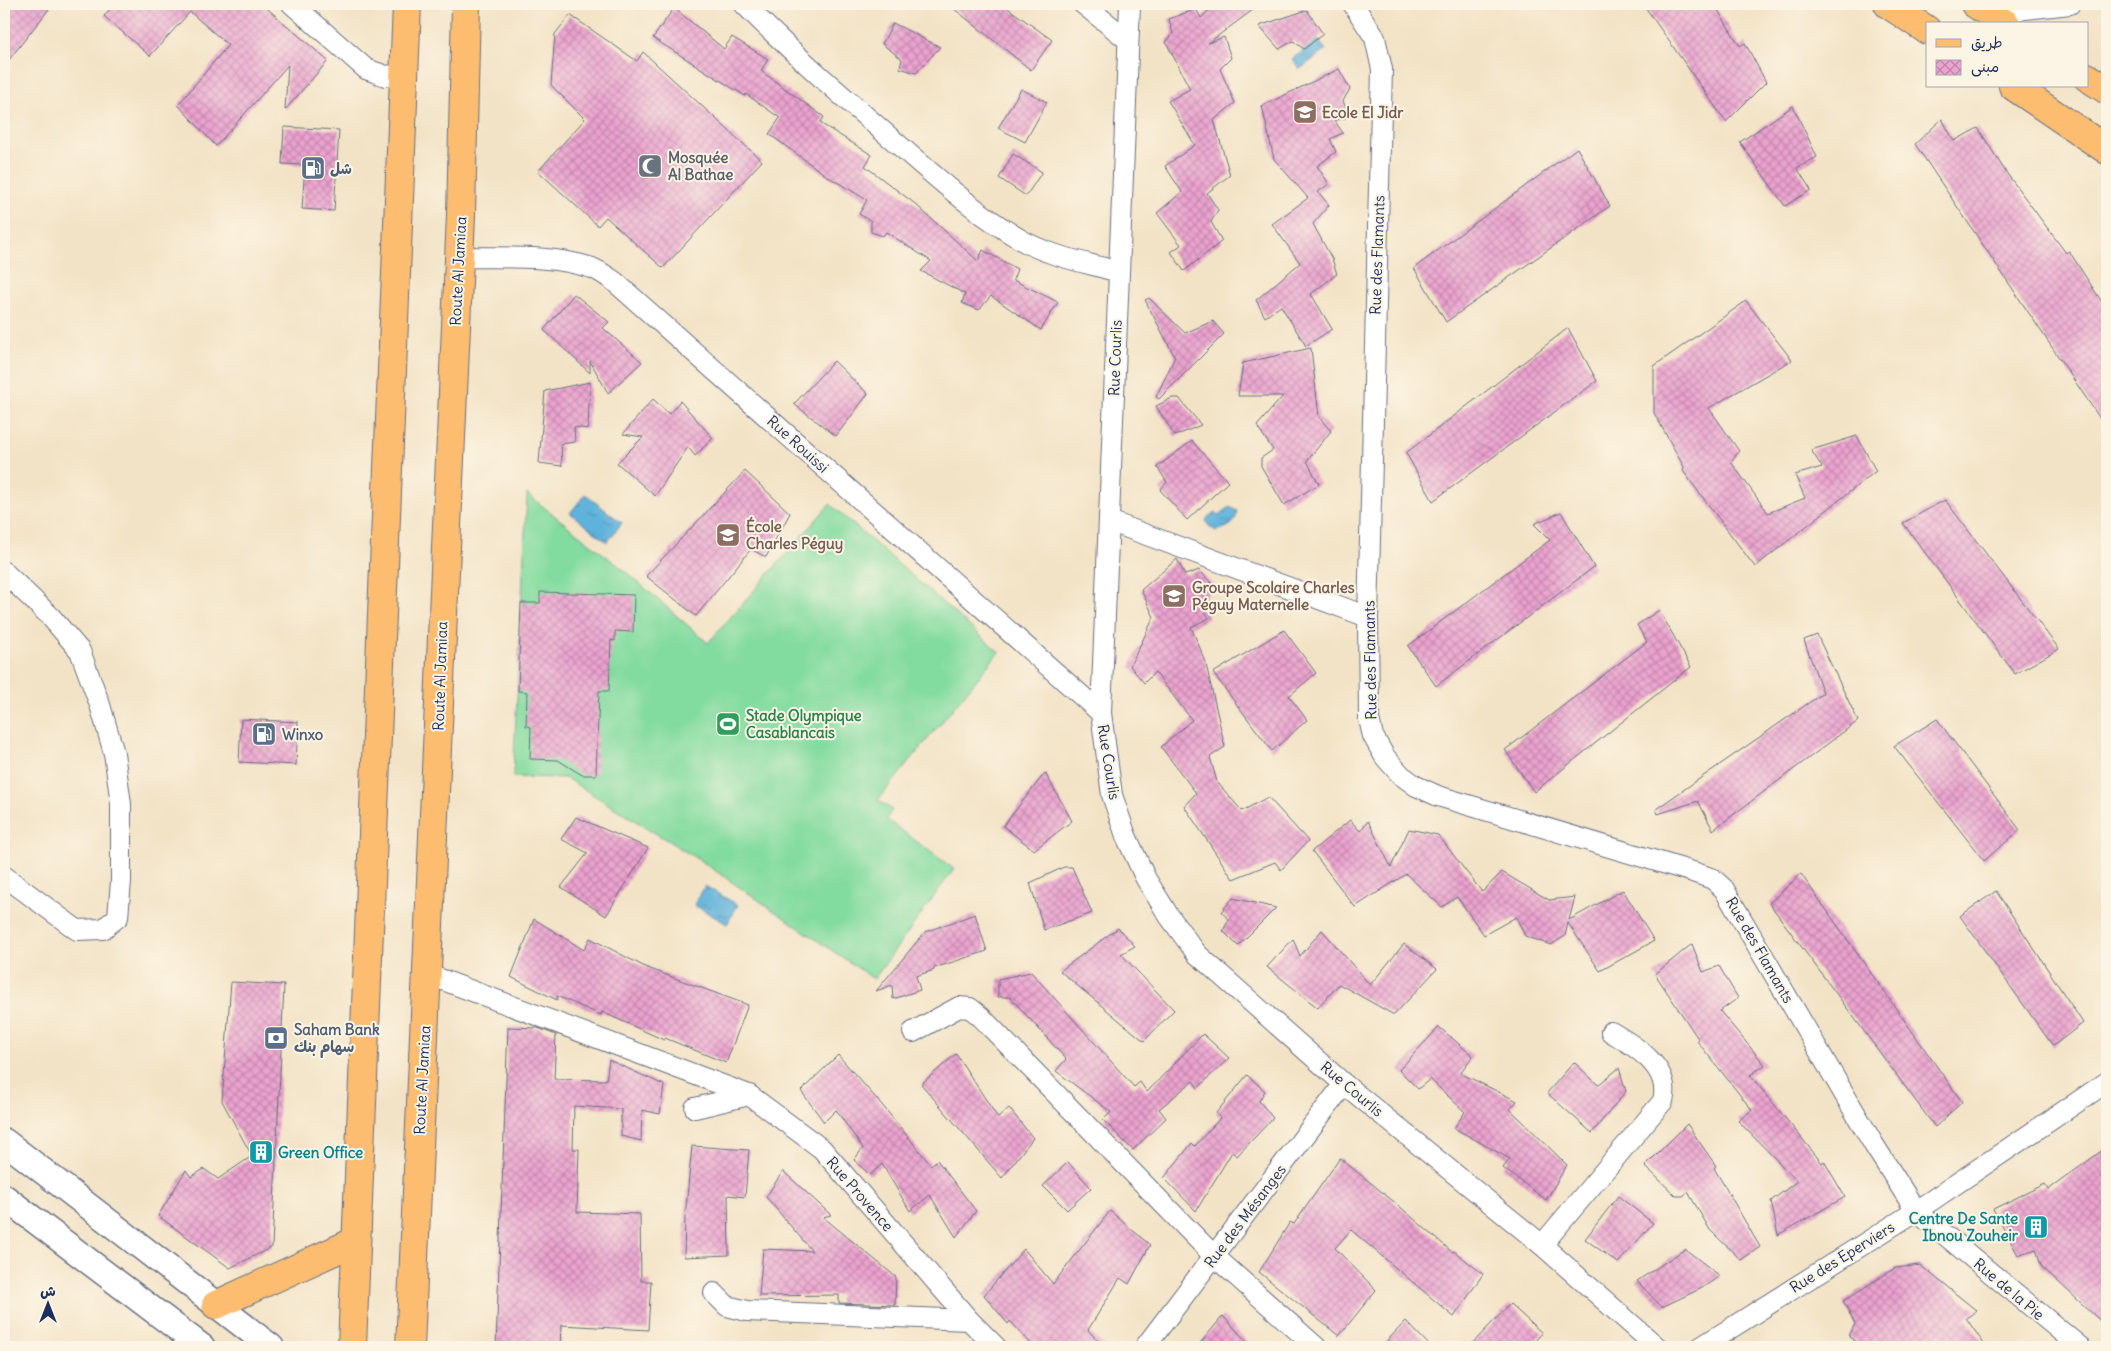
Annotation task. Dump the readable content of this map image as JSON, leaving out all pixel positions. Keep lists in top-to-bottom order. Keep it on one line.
{"streets":{"main road":["Route Al Jamiaa"],"street":["Rue des Flamants","Rue Courlis","Rue Rouissi","Rue Provence","Rue des Mésanges","Rue des Eperviers","Rue de la Pie"]},"crossings":[["Rue des Flamants","Rue des Eperviers"],["Rue des Flamants","Rue de la Pie"],["Route Al Jamiaa","Rue Rouissi"],["Route Al Jamiaa","Rue Provence"],["Rue Courlis","Rue Rouissi"],["Rue Courlis","Rue des Mésanges"],["Rue des Eperviers","Rue de la Pie"]],"places":{"school or university":["Ecole El Jidr","École Charles Péguy","Groupe Scolaire Charles Péguy Maternelle"],"mosque":["Mosquée Al Bathae"],"fuel station":["شل","Winxo"],"sports":["Stade Olympique Casablancais"],"bank":["Saham Bank سهام بنك"],"building":["Green Office","Centre De Sante Ibnou Zouheir"]},"legend":["طريق","مبنى"],"north":"top"}
